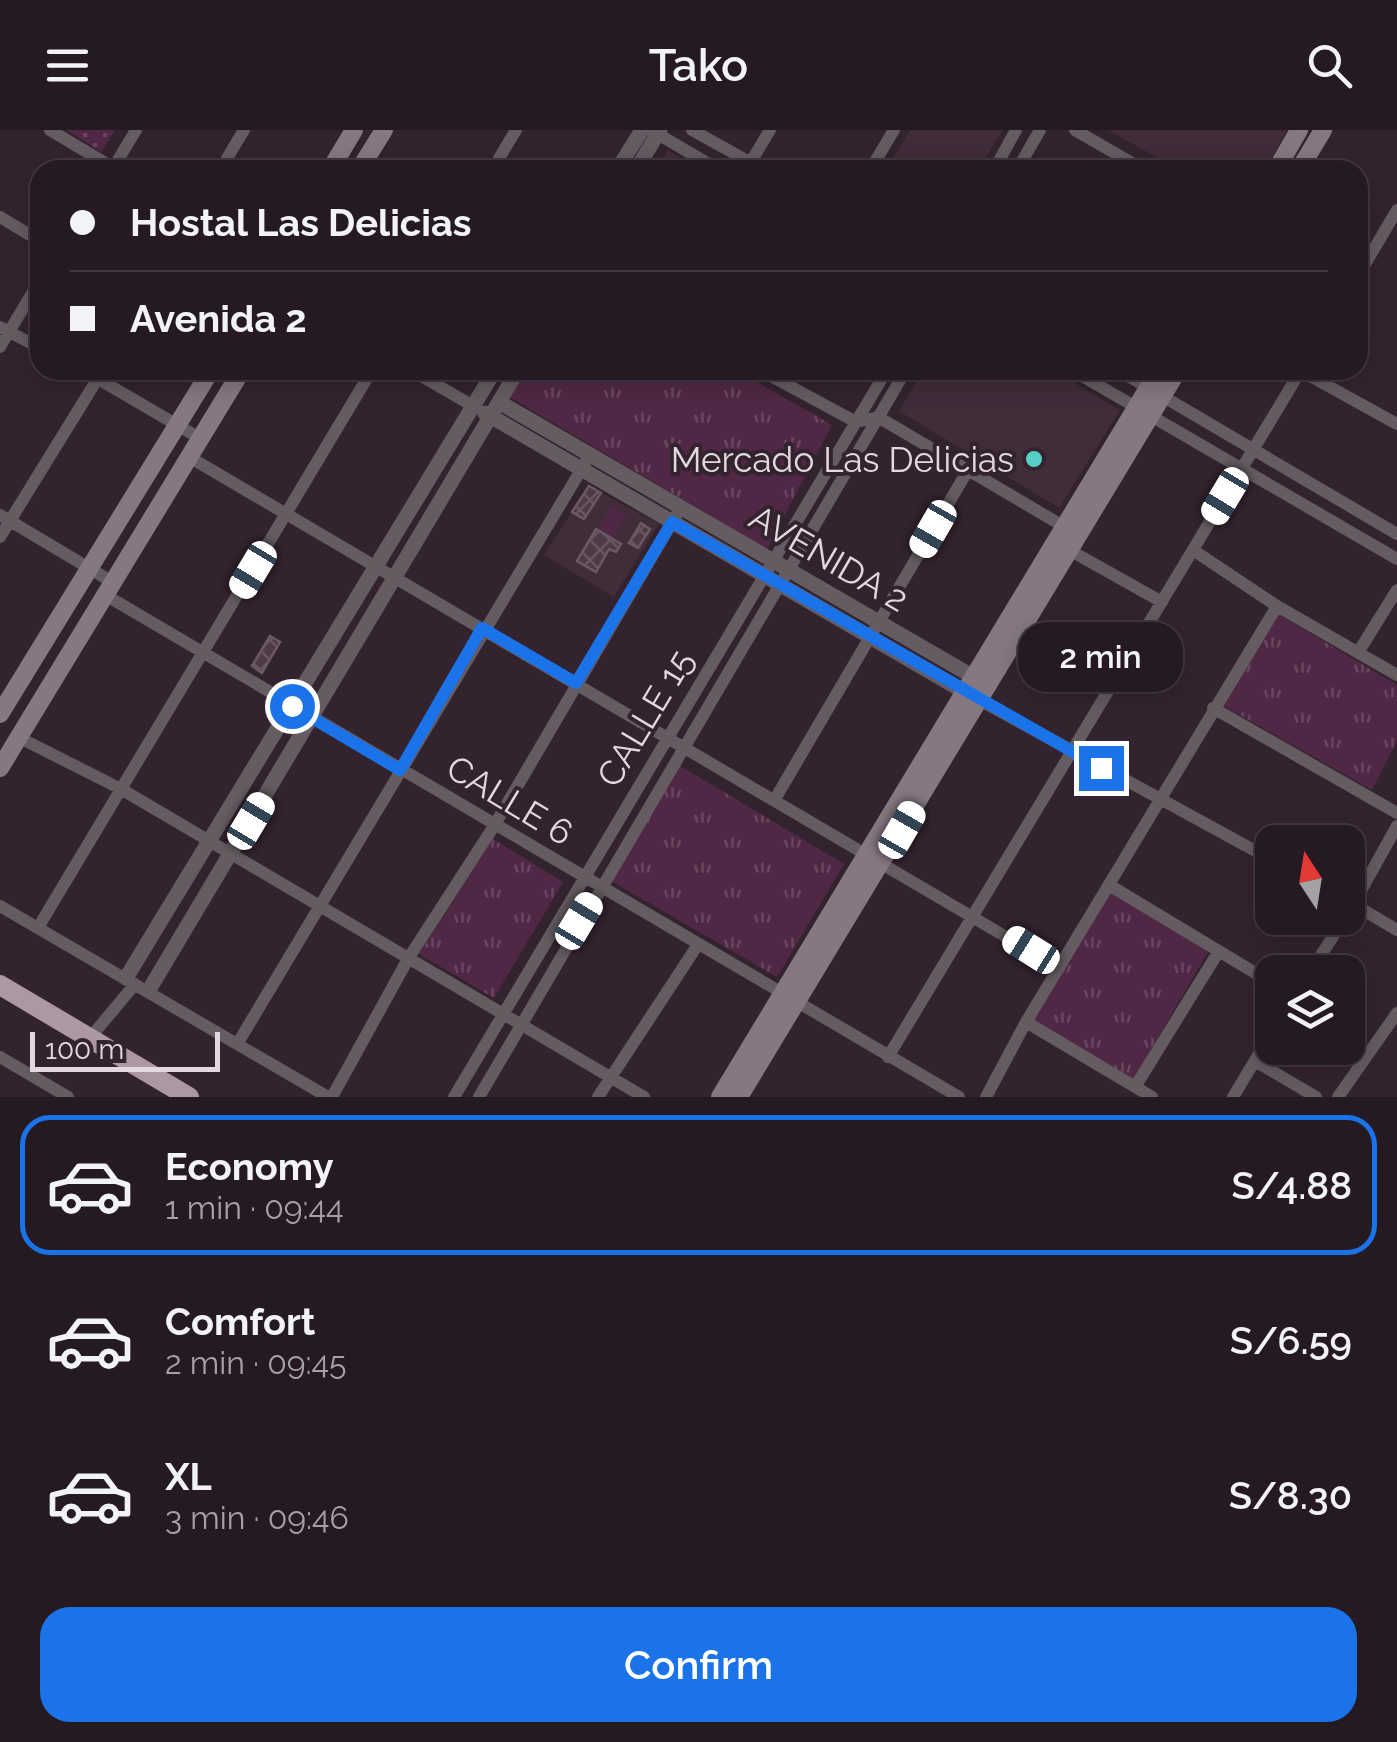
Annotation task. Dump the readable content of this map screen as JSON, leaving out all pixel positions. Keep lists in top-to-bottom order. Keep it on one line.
{"streets":{"street":["AVENIDA 2","CALLE 15","CALLE 6"]},"crossings":[["AVENIDA 2","CALLE 15"],["CALLE 15","CALLE 6"]],"places":["Mercado Las Delicias"],"scale_bar":"100 m","north":"top","page":{"header":"Tako","banner":["Hostal Las Delicias","Avenida 2"],"bubble":"2 min","scale":"100 m","list":[{"name":"Economy","note":"1 min · 09:44","value":"S/4.88"},{"name":"Comfort","note":"2 min · 09:45","value":"S/6.59"},{"name":"XL","note":"3 min · 09:46","value":"S/8.30"}],"buttons":"Confirm"}}
